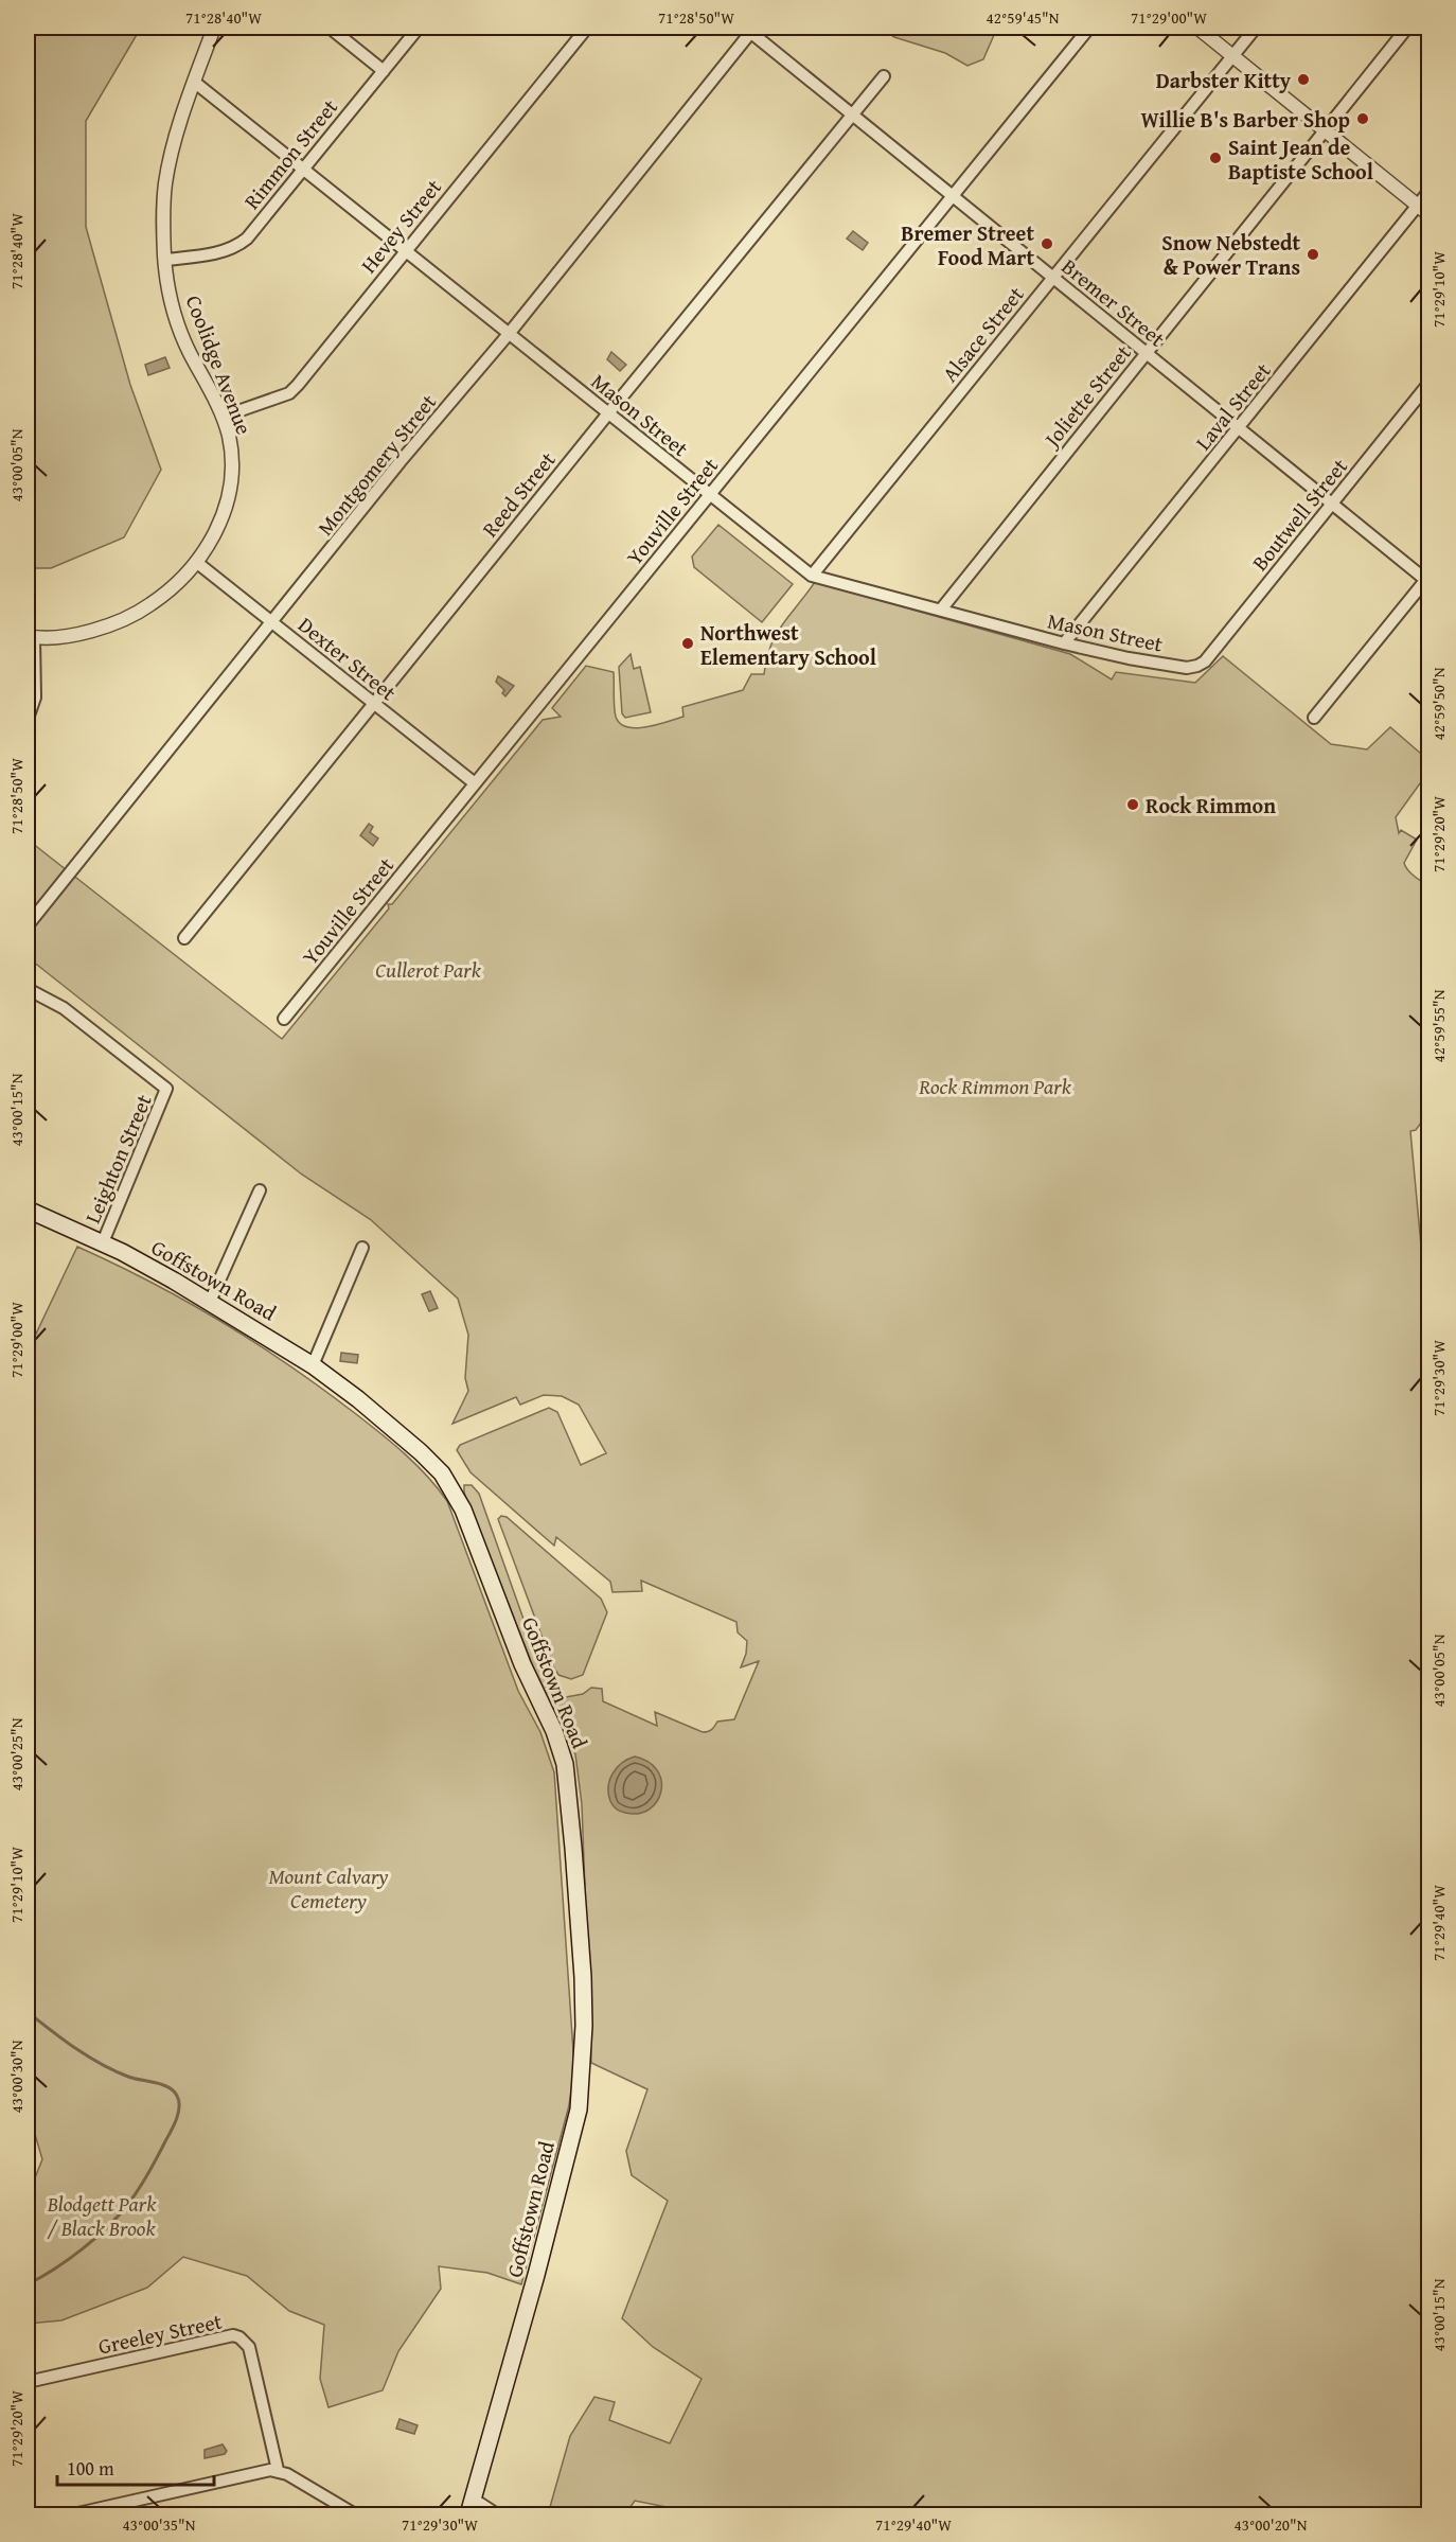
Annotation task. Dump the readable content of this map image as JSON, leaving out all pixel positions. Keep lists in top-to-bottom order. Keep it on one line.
{"streets":{"main road":["Goffstown Road"],"street":["Rimmon Street","Hevey Street","Bremer Street","Alsace Street","Coolidge Avenue","Joliette Street","Laval Street","Mason Street","Montgomery Street","Reed Street","Youville Street","Boutwell Street","Dexter Street","Leighton Street","Greeley Street"]},"crossings":[["Rimmon Street","Coolidge Avenue"],["Rimmon Street","Mason Street"],["Hevey Street","Coolidge Avenue"],["Hevey Street","Mason Street"],["Bremer Street","Alsace Street"],["Bremer Street","Joliette Street"],["Bremer Street","Laval Street"],["Bremer Street","Montgomery Street"],["Bremer Street","Reed Street"],["Bremer Street","Youville Street"],["Bremer Street","Boutwell Street"],["Alsace Street","Mason Street"],["Coolidge Avenue","Mason Street"],["Coolidge Avenue","Dexter Street"],["Joliette Street","Mason Street"],["Laval Street","Mason Street"],["Mason Street","Montgomery Street"],["Mason Street","Reed Street"],["Mason Street","Youville Street"],["Mason Street","Boutwell Street"],["Montgomery Street","Dexter Street"],["Reed Street","Dexter Street"],["Youville Street","Dexter Street"],["Leighton Street","Goffstown Road"]],"parks":["Cullerot Park","Rock Rimmon Park","Mount Calvary Cemetery","Blodgett Park / Black Brook"],"places":["Darbster Kitty","Willie B's Barber Shop","Saint Jean de Baptiste School","Bremer Street Food Mart","Snow Nebstedt & Power Trans","Northwest Elementary School","Rock Rimmon"],"scale_bar":"100 m","coordinates":["71°28'40\"W","71°28'50\"W","42°59'45\"N","71°29'00\"W","71°29'10\"W","43°00'05\"N","42°59'50\"N","71°29'20\"W","42°59'55\"N","43°00'15\"N","71°29'30\"W","43°00'25\"N","71°29'40\"W","43°00'30\"N","43°00'35\"N","43°00'20\"N"]}
